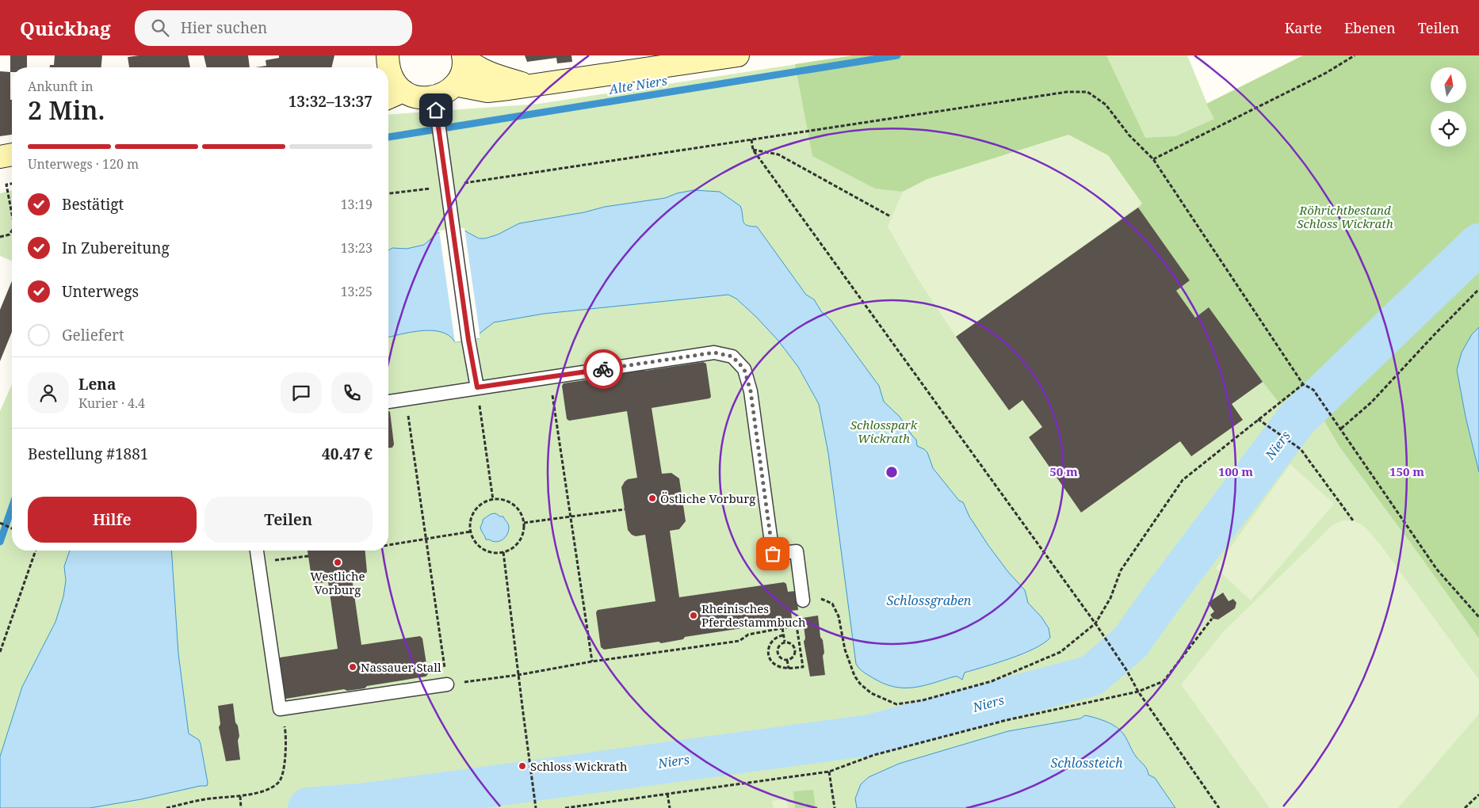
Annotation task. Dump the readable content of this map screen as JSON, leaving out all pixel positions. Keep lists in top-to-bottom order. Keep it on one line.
{"water":["Alte Niers","Niers","Schlossgraben","Schlossteich"],"parks":["Röhrichtbestand Schloss Wickrath","Schlosspark Wickrath"],"places":["Östliche Vorburg","Westliche Vorburg","Rheinisches Pferdestammbuch","Nassauer Stall","Schloss Wickrath"],"north":"top","page":{"header":"Quickbag","search":"Hier suchen","nav":["Karte","Ebenen","Teilen"],"heading":["2 Min.","Ankunft in","13:32–13:37"],"panel":["Lena","Kurier · 4.4","Bestellung #1881","40.47 €"],"bar":"Unterwegs · 120 m","list":[["Bestätigt","13:19"],["In Zubereitung","13:23"],["Unterwegs","13:25"],"Geliefert"],"buttons":["Hilfe","Teilen"]},"rings":["50 m","100 m","150 m"]}
